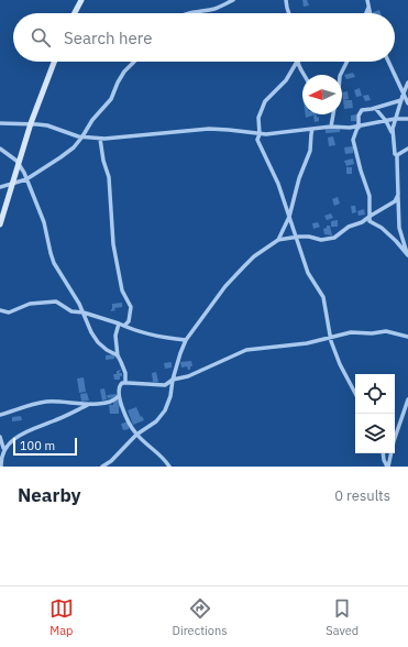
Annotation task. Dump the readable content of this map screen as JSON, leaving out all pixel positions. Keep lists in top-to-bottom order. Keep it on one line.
{"scale_bar":"100 m","north":"left","page":{"search":"Search here","scale":"100 m","heading":["Nearby","0 results"],"nav":["Map","Directions","Saved"]}}
